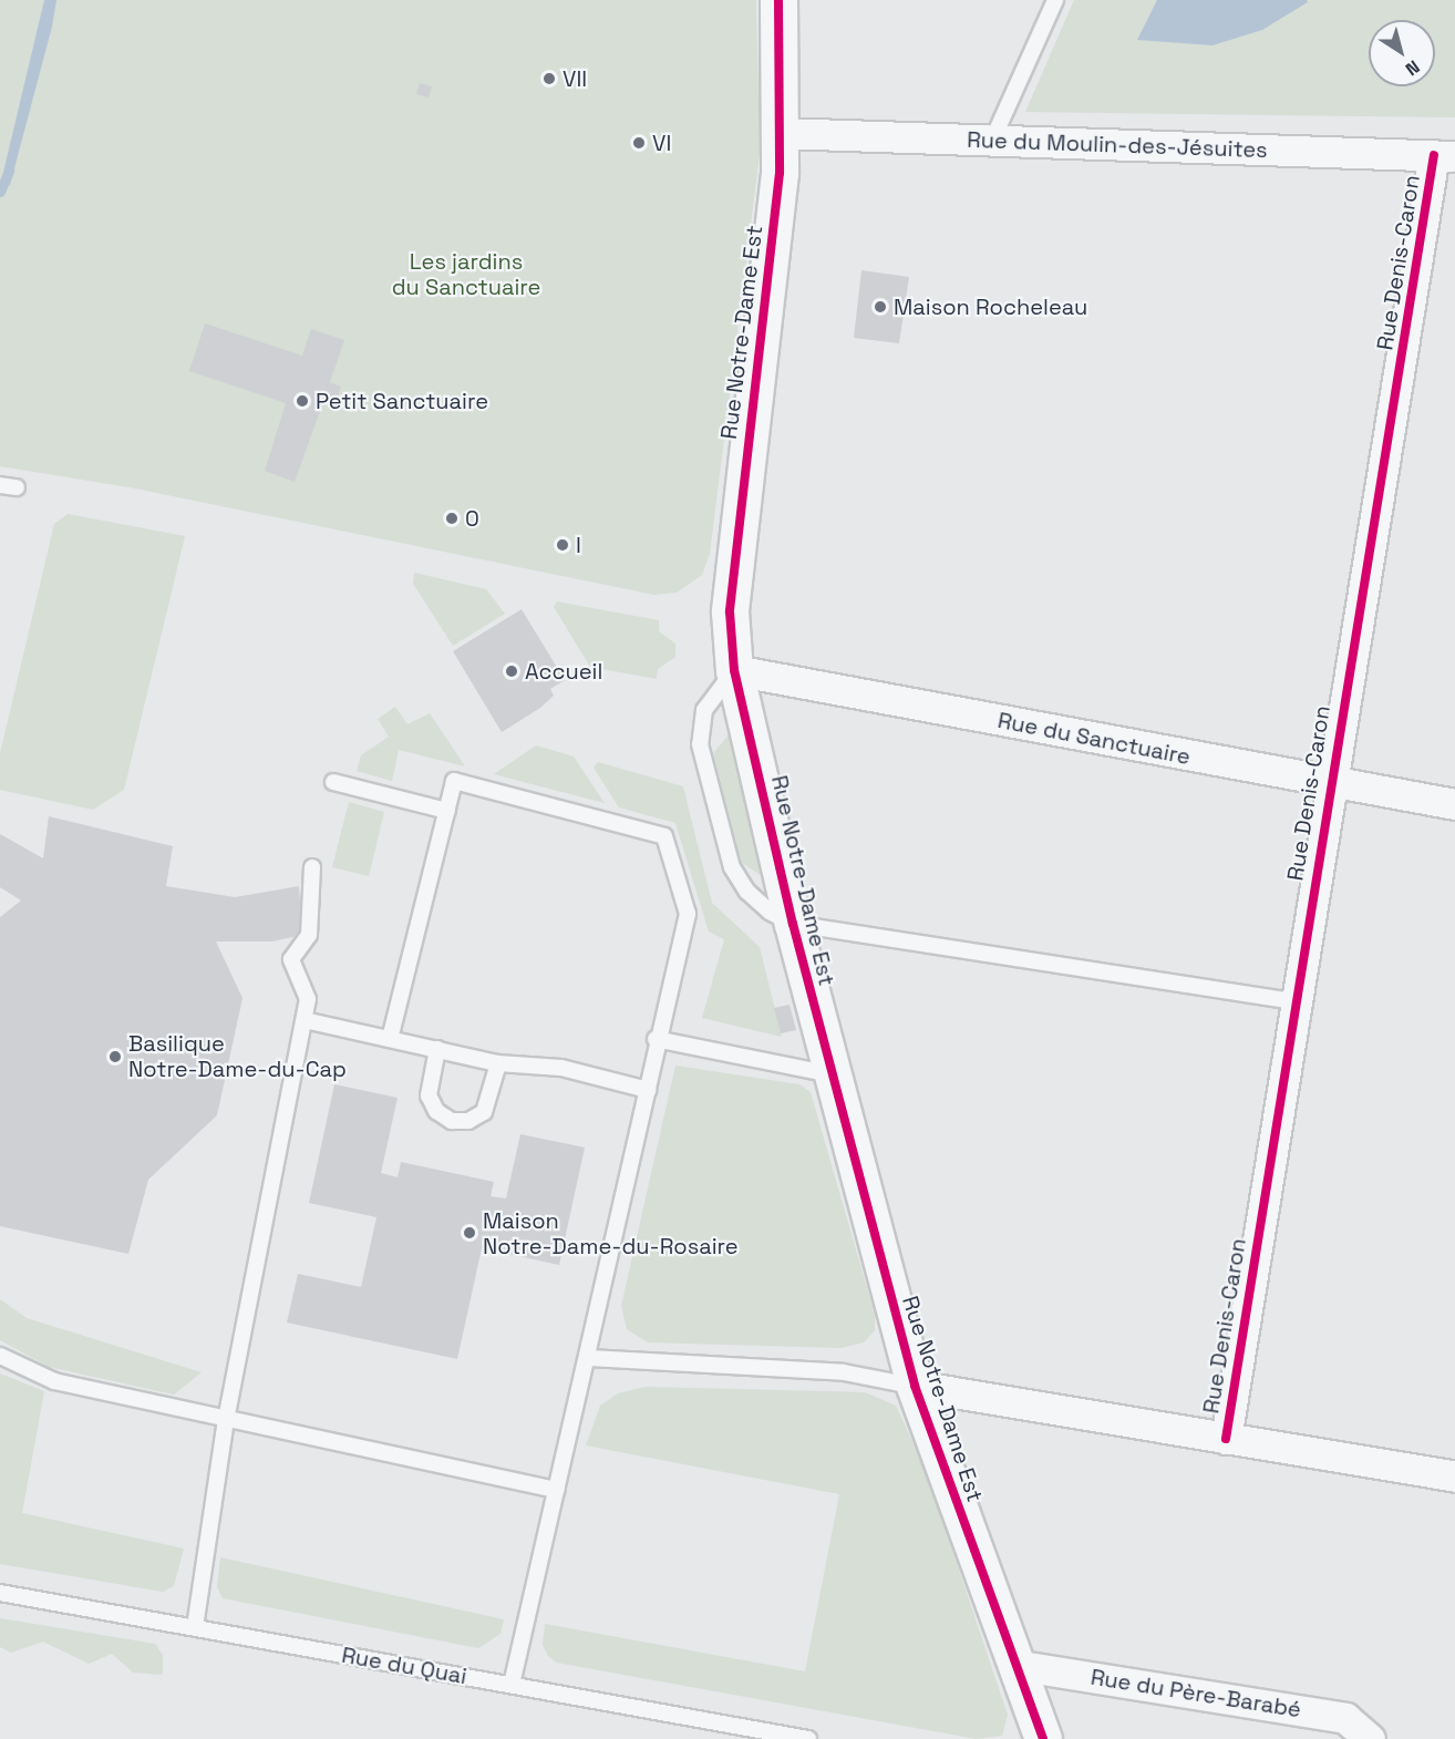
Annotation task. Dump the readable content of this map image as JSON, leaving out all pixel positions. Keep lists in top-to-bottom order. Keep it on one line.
{"streets":{"street":["Rue du Moulin-des-Jésuites","Rue Denis-Caron","Rue Notre-Dame Est","Rue du Sanctuaire","Rue du Père-Barabé"],"lane":["Rue du Quai"]},"crossings":[["Rue du Moulin-des-Jésuites","Rue Denis-Caron"],["Rue du Moulin-des-Jésuites","Rue Notre-Dame Est"],["Rue Denis-Caron","Rue du Sanctuaire"],["Rue Notre-Dame Est","Rue du Sanctuaire"],["Rue Notre-Dame Est","Rue du Père-Barabé"]],"parks":["Les jardins du Sanctuaire"],"places":["VII","VI","Maison Rocheleau","Petit Sanctuaire","0","I","Accueil","Basilique Notre-Dame-du-Cap","Maison Notre-Dame-du-Rosaire"],"north":"bottom right"}
